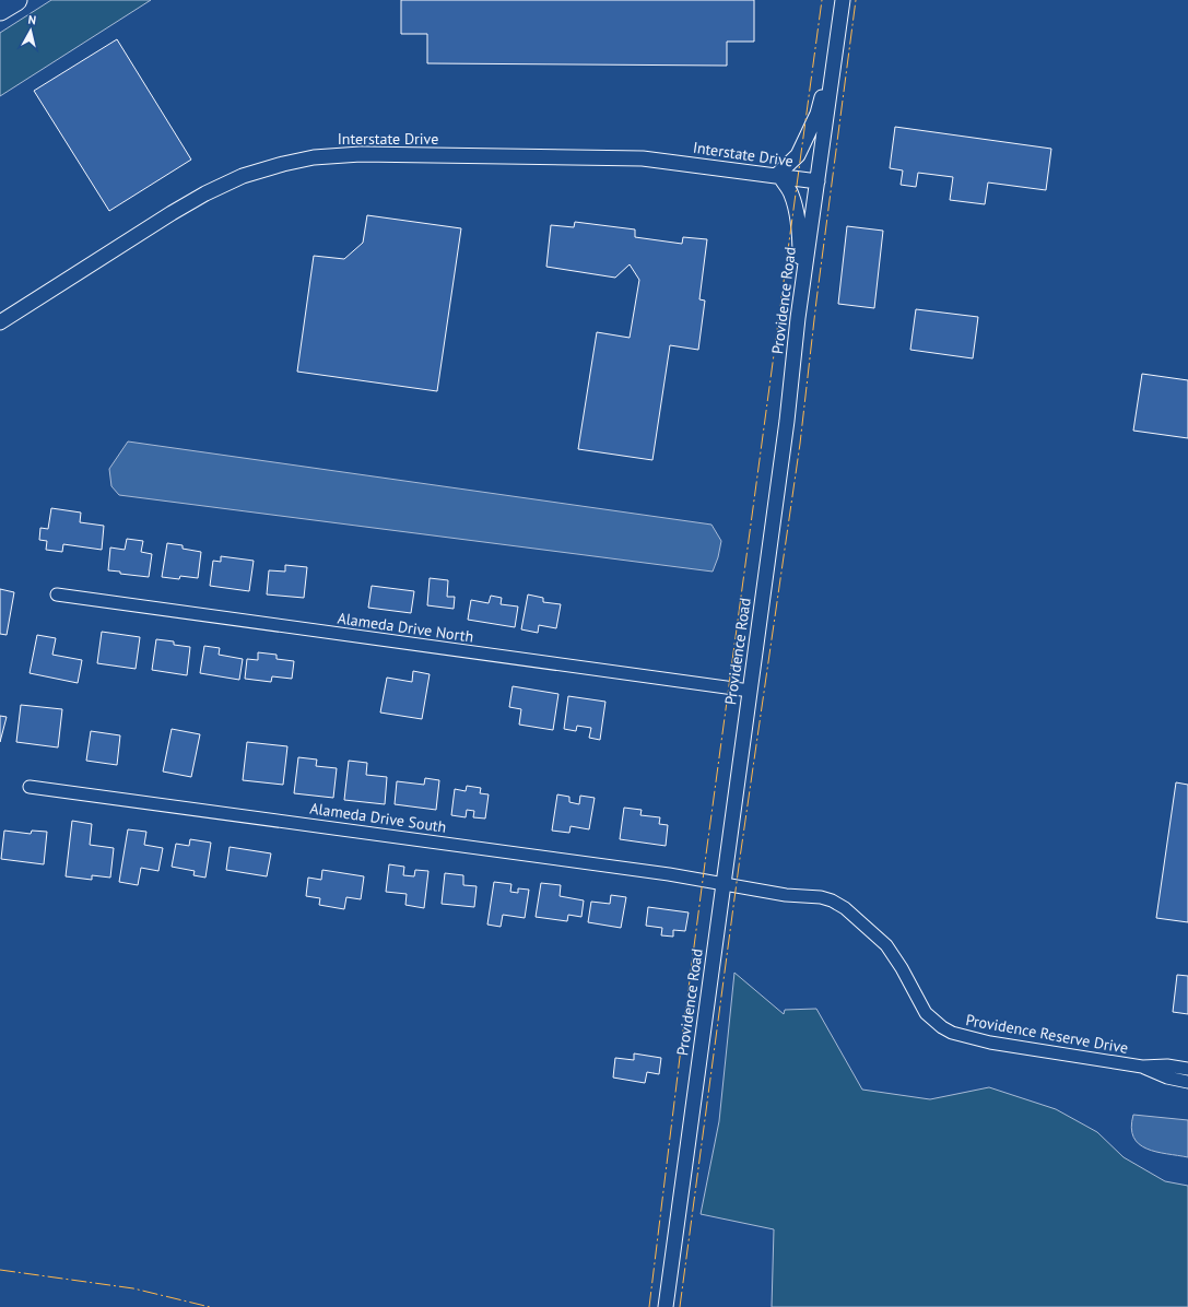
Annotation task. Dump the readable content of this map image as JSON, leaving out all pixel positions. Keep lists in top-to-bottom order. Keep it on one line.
{"streets":{"street":["Interstate Drive","Providence Road","Alameda Drive North","Alameda Drive South","Providence Reserve Drive"]},"crossings":[["Interstate Drive","Providence Road"],["Providence Road","Alameda Drive North"],["Providence Road","Alameda Drive South"],["Providence Road","Providence Reserve Drive"],["Alameda Drive South","Providence Reserve Drive"]],"north":"top"}
